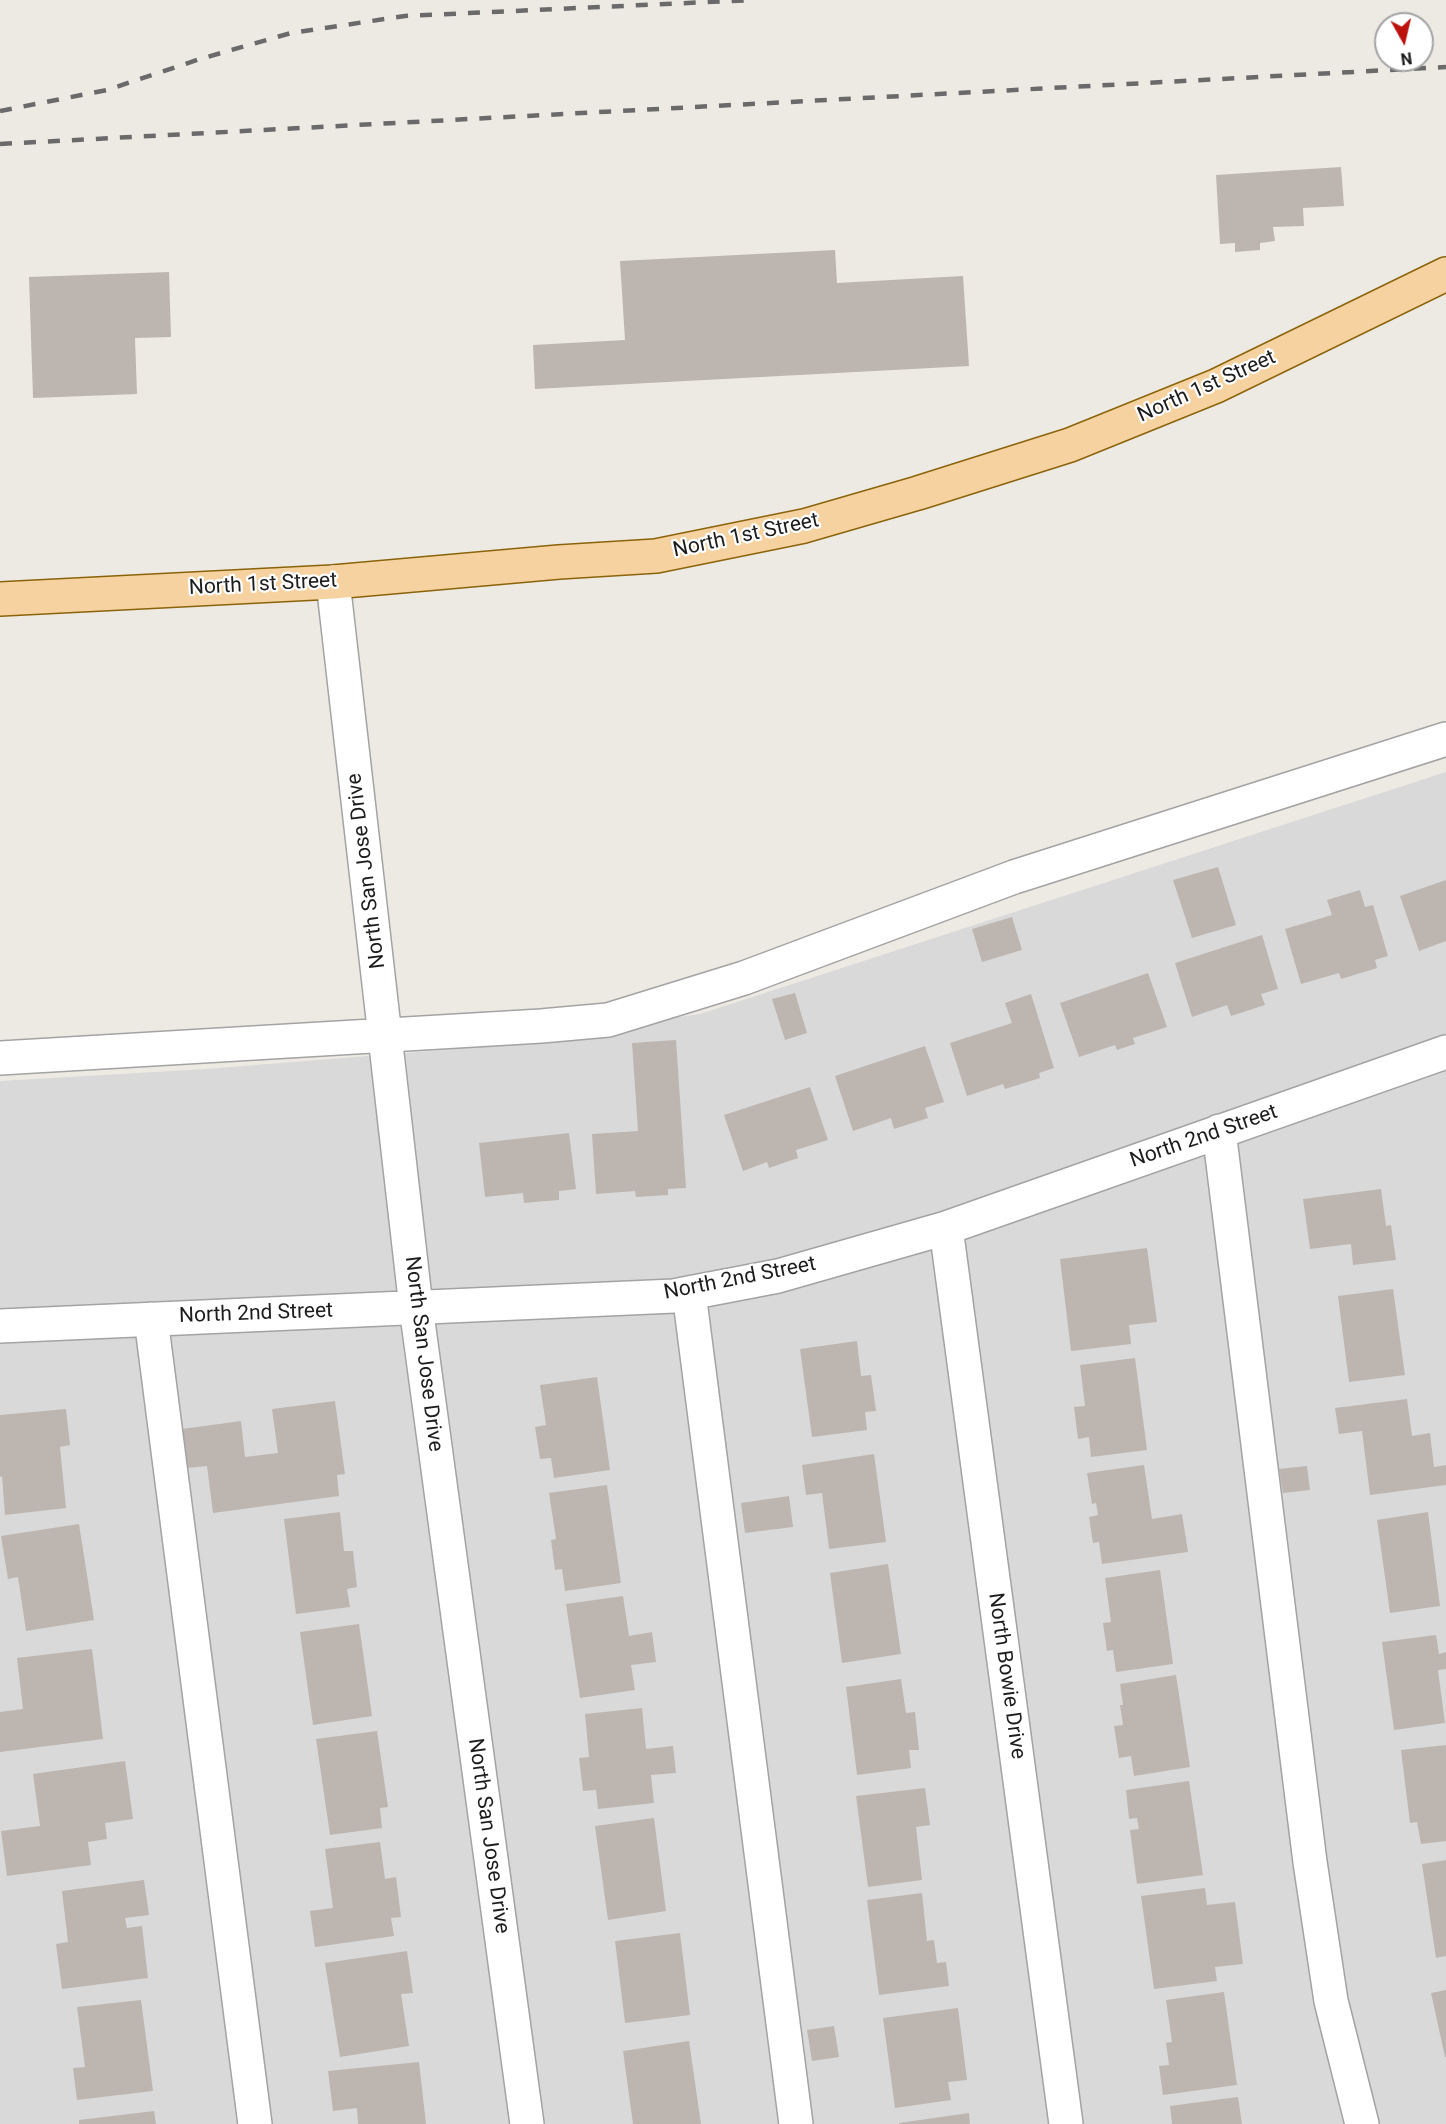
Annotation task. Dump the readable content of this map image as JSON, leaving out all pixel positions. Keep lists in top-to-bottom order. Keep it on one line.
{"streets":{"main road":["North 1st Street"],"street":["North San Jose Drive","North 2nd Street","North Bowie Drive"]},"crossings":[["North 1st Street","North San Jose Drive"],["North San Jose Drive","North 2nd Street"],["North 2nd Street","North Bowie Drive"]],"north":"bottom"}
